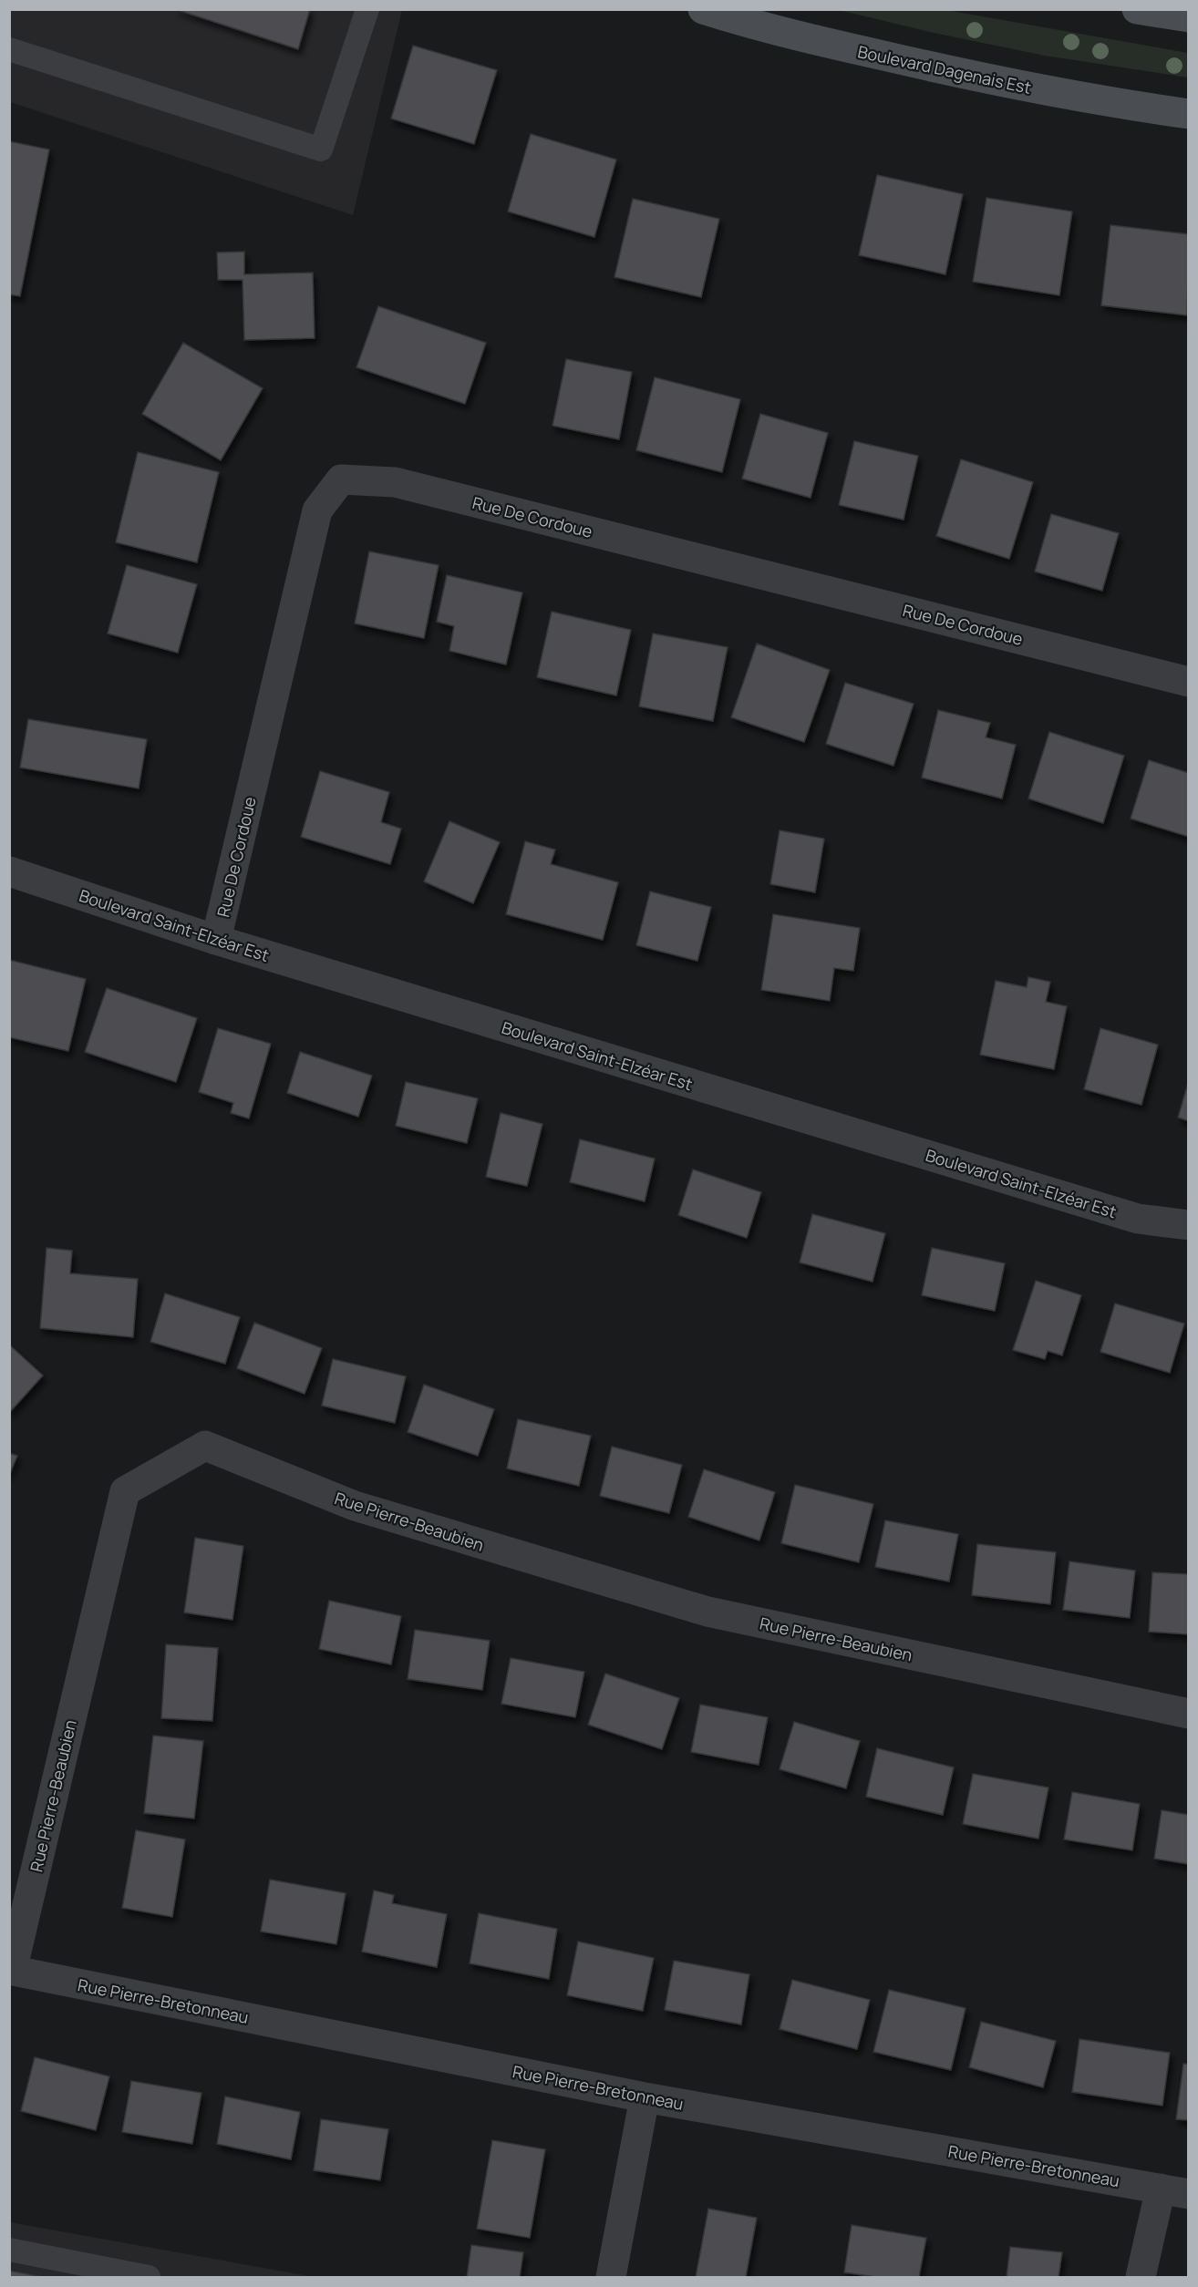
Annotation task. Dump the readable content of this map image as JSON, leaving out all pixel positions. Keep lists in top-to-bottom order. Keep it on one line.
{"streets":{"main road":["Boulevard Dagenais Est"],"street":["Rue De Cordoue","Boulevard Saint-Elzéar Est","Rue Pierre-Beaubien","Rue Pierre-Bretonneau"]},"crossings":[["Rue De Cordoue","Boulevard Saint-Elzéar Est"],["Rue Pierre-Beaubien","Rue Pierre-Bretonneau"]]}
